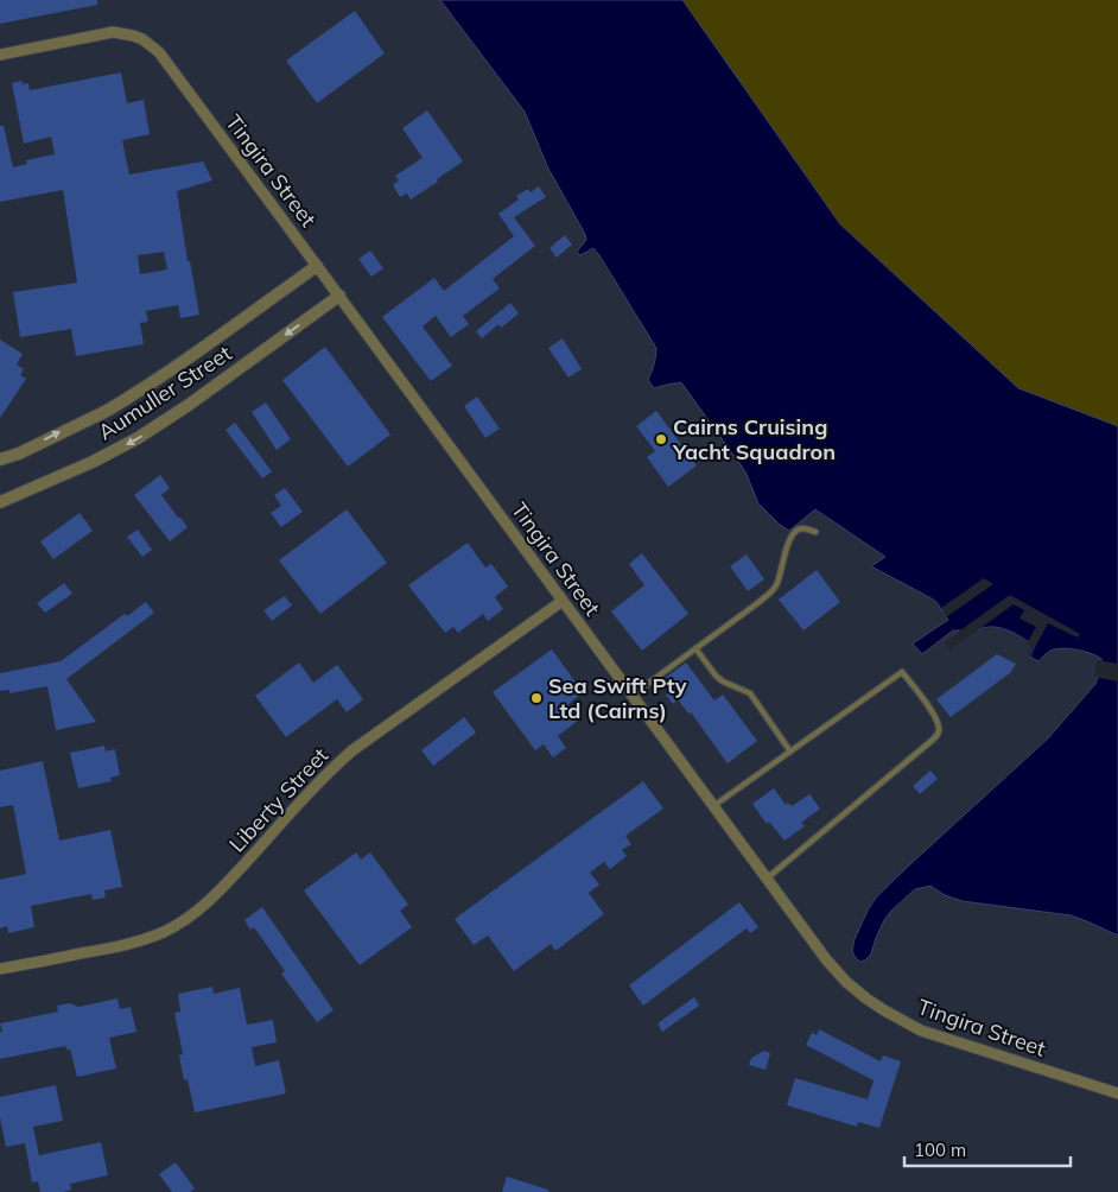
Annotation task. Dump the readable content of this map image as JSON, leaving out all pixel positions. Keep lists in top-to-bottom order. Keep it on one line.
{"streets":{"street":["Tingira Street","Aumuller Street","Liberty Street"]},"crossings":[["Tingira Street","Aumuller Street"],["Tingira Street","Liberty Street"]],"places":["Cairns Cruising Yacht Squadron","Sea Swift Pty Ltd (Cairns)"],"scale_bar":"100 m"}
